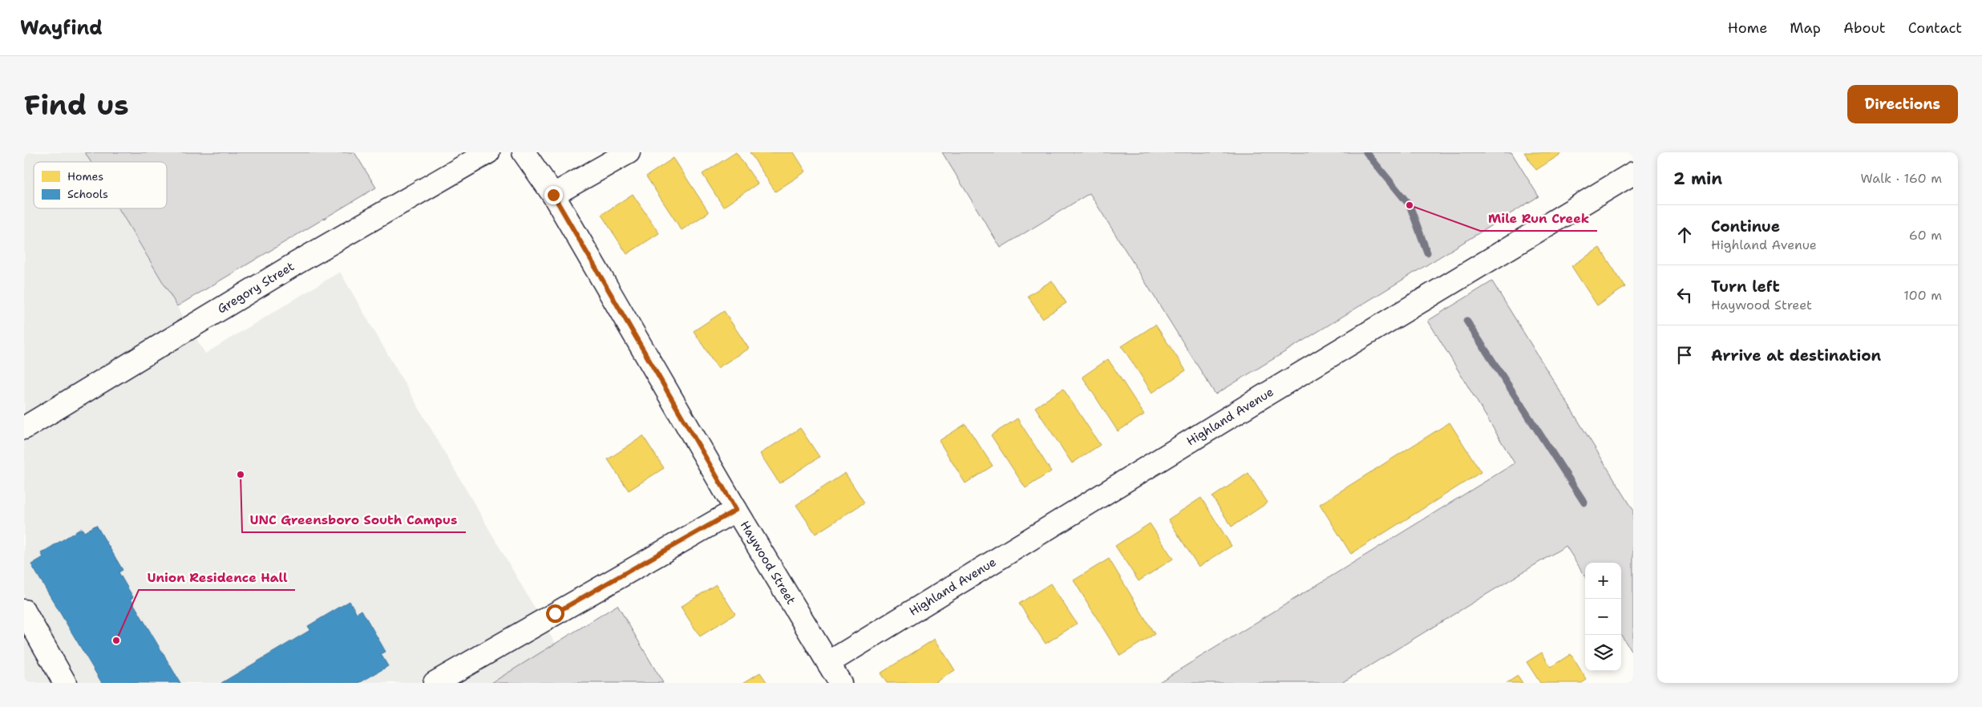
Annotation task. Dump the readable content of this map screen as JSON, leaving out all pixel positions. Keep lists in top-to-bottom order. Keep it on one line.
{"streets":{"street":["Gregory Street","Highland Avenue","Haywood Street"]},"crossings":[["Highland Avenue","Haywood Street"]],"places":["Mile Run Creek","UNC Greensboro South Campus","Union Residence Hall"],"legend":["Homes","Schools"],"page":{"header":"Wayfind","nav":["Home","Map","About","Contact"],"buttons":"Directions","title":"Find us","heading":["2 min","Walk · 160 m"],"list":[["Continue","Highland Avenue","60 m"],["Turn left","Haywood Street","100 m"],"Arrive at destination"],"map_buttons":["+","−"]}}
